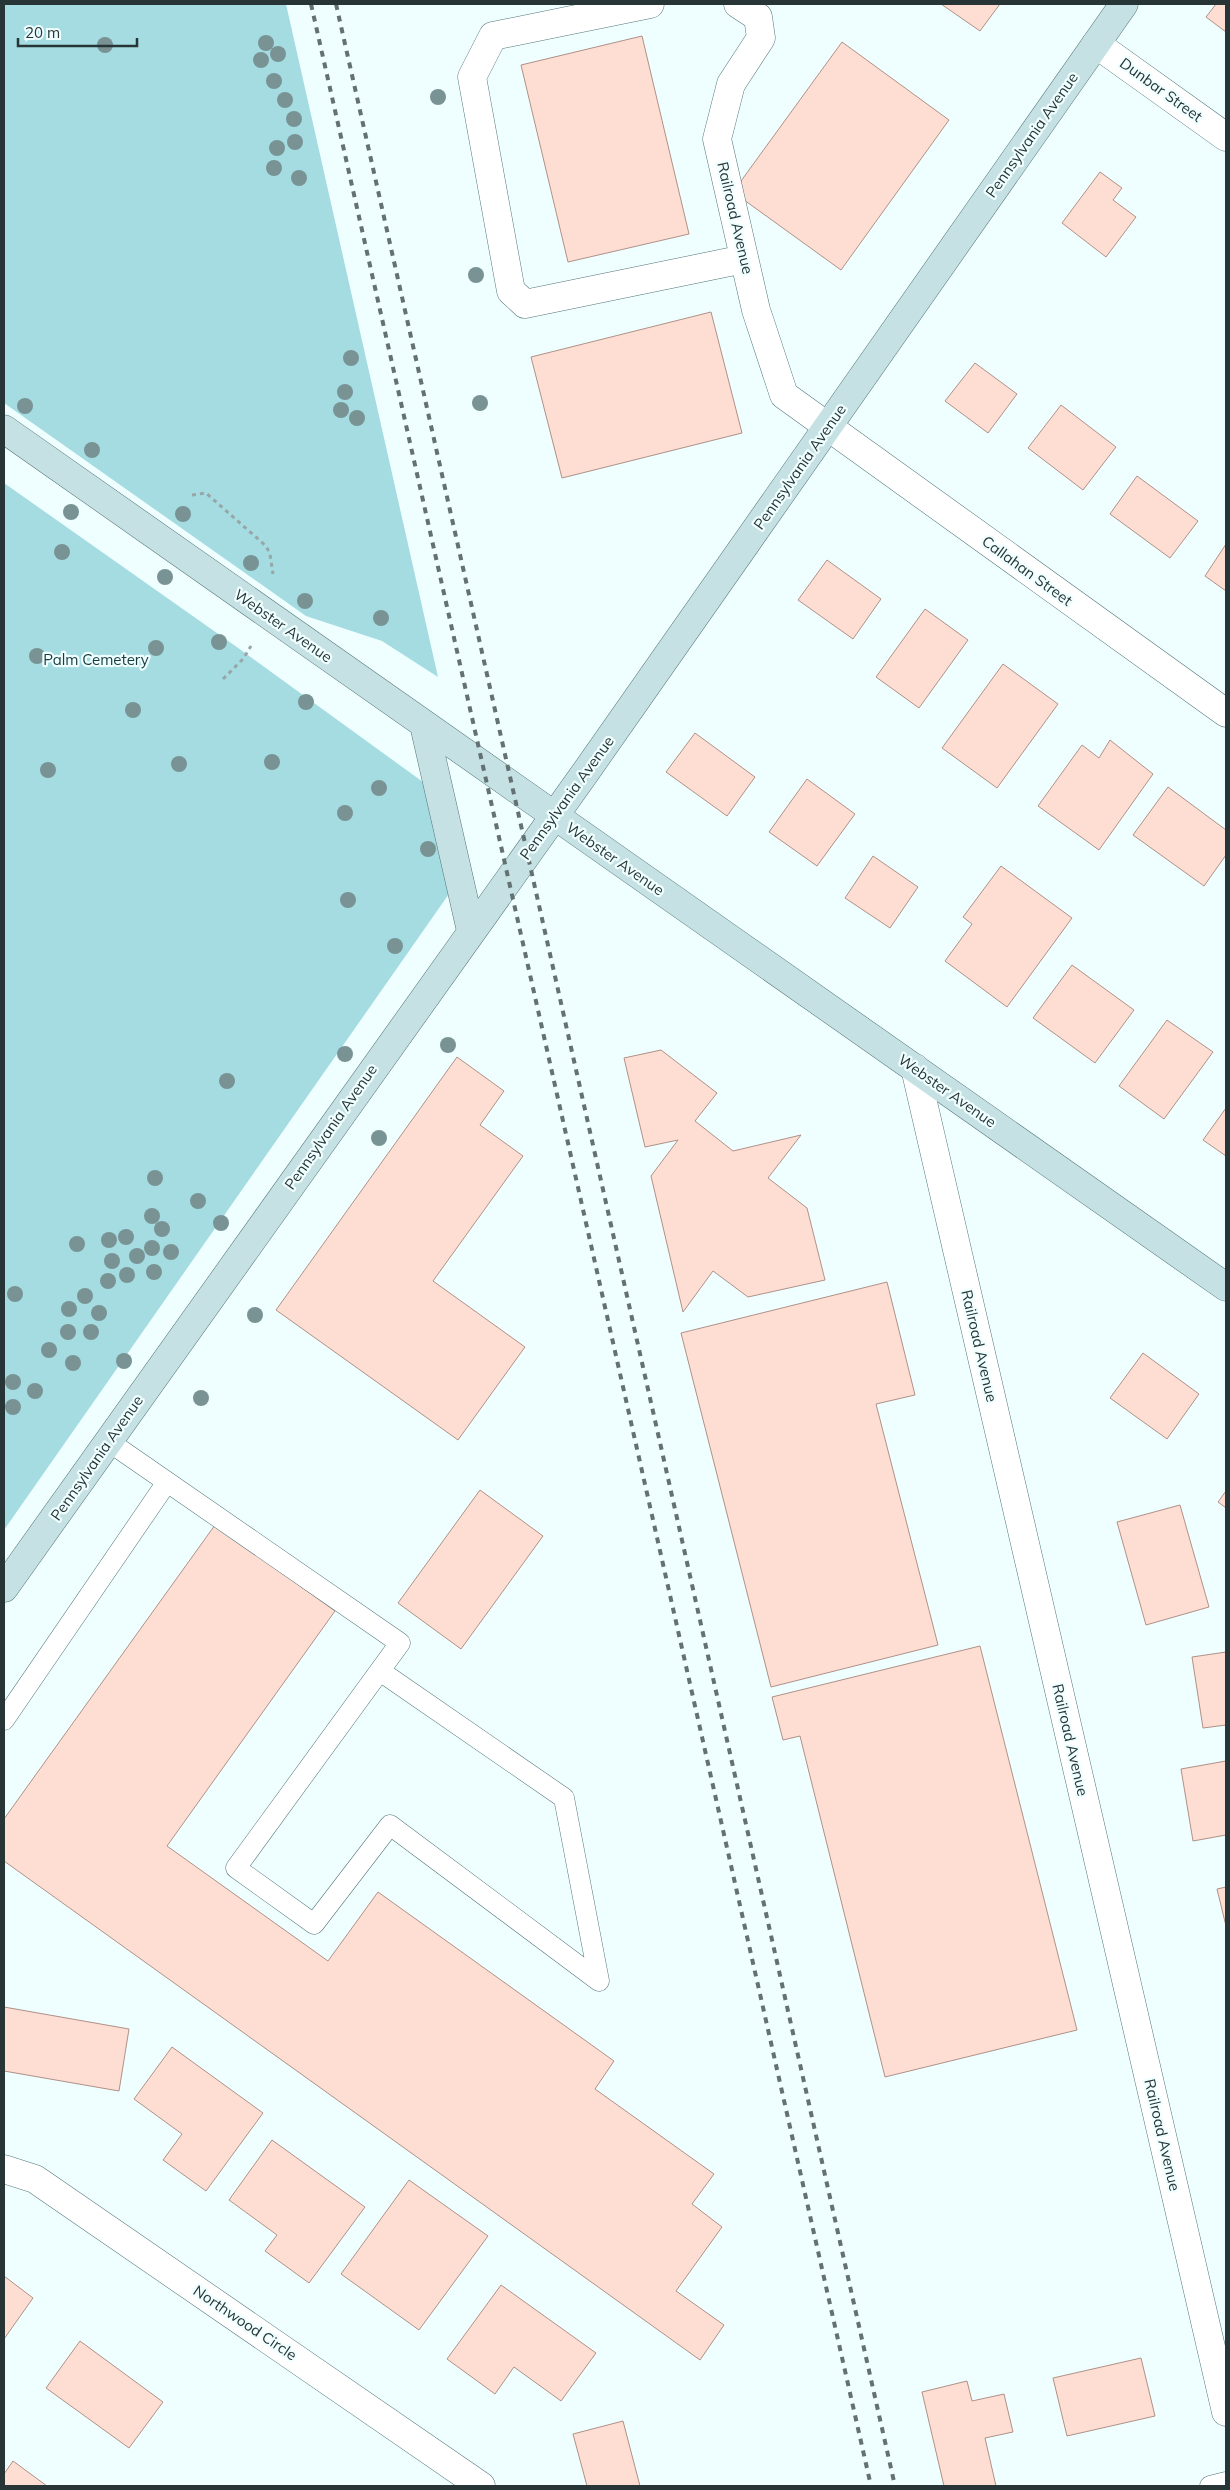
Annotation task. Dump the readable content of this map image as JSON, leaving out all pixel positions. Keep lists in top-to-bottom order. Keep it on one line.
{"streets":{"street":["Dunbar Street","Pennsylvania Avenue","Railroad Avenue","Callahan Street","Webster Avenue","Northwood Circle"]},"crossings":[["Dunbar Street","Pennsylvania Avenue"],["Pennsylvania Avenue","Railroad Avenue"],["Pennsylvania Avenue","Callahan Street"],["Pennsylvania Avenue","Webster Avenue"],["Railroad Avenue","Callahan Street"],["Railroad Avenue","Webster Avenue"]],"parks":["Palm Cemetery"],"scale_bar":"20 m"}
